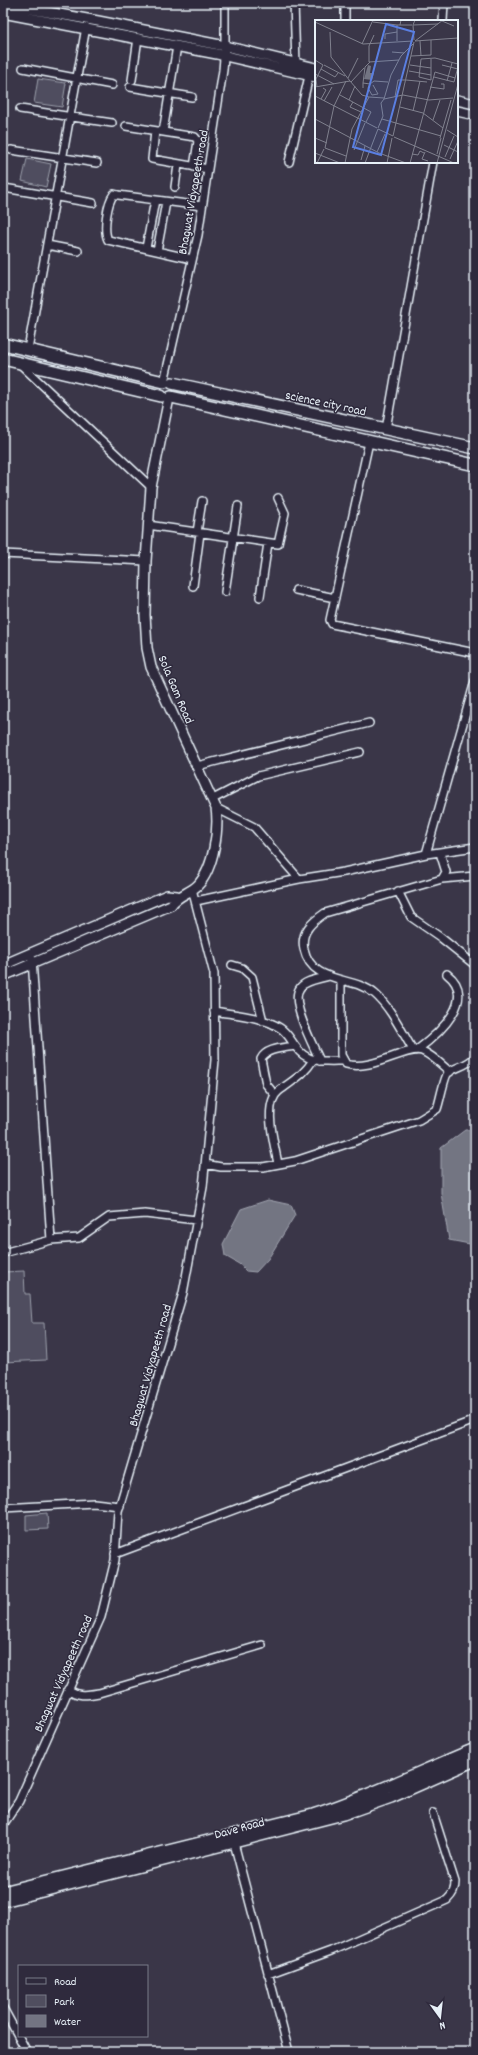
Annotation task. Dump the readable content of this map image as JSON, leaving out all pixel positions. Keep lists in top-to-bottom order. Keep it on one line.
{"streets":{"main road":["science city road","Dave Road"],"street":["Bhagwat Vidyapeeth road","Sola Gam Road"]},"crossings":[["Bhagwat Vidyapeeth road","science city road"],["Bhagwat Vidyapeeth road","Sola Gam Road"]],"legend":["Road","Park","Water"],"north":"bottom"}
